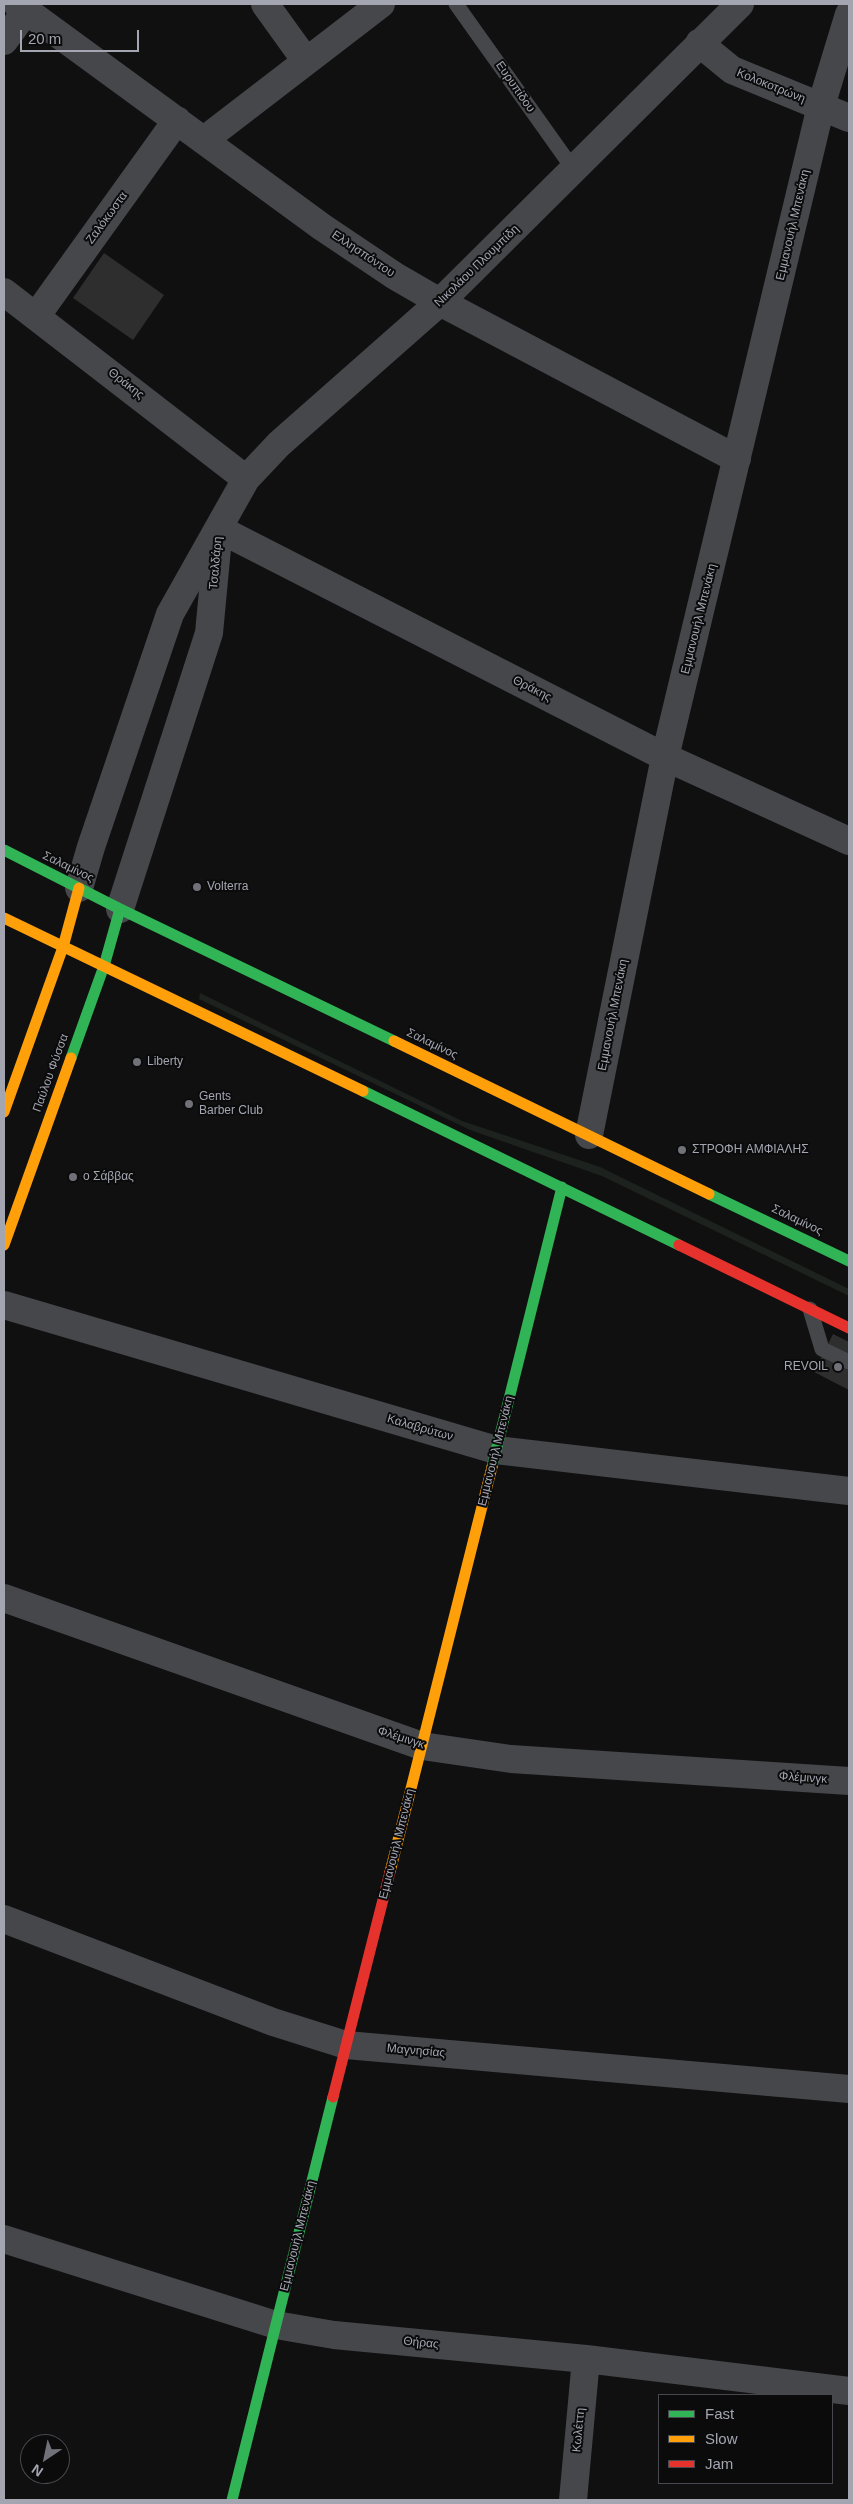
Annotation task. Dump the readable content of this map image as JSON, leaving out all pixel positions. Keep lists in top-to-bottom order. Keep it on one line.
{"streets":{"street":["Κολοκοτρώνη","Ζαλόκωστα","Εμμανουήλ Μπενάκη","Ελλησπόντου","Νικολάου Πλουμπίδη","Θράκης","Τσαλδάρη","Σαλαμίνος","Παύλου Φύσσα","Καλαβρύτων","Φλέμινγκ","Μαγνησίας","Θήρας","Κωλέττη"],"lane":["Ευρυπίδου"]},"crossings":[["Κολοκοτρώνη","Εμμανουήλ Μπενάκη"],["Κολοκοτρώνη","Νικολάου Πλουμπίδη"],["Ευρυπίδου","Νικολάου Πλουμπίδη"],["Ζαλόκωστα","Ελλησπόντου"],["Ζαλόκωστα","Θράκης"],["Εμμανουήλ Μπενάκη","Ελλησπόντου"],["Εμμανουήλ Μπενάκη","Θράκης"],["Εμμανουήλ Μπενάκη","Σαλαμίνος"],["Εμμανουήλ Μπενάκη","Καλαβρύτων"],["Εμμανουήλ Μπενάκη","Φλέμινγκ"],["Εμμανουήλ Μπενάκη","Μαγνησίας"],["Εμμανουήλ Μπενάκη","Θήρας"],["Ελλησπόντου","Νικολάου Πλουμπίδη"],["Νικολάου Πλουμπίδη","Θράκης"],["Νικολάου Πλουμπίδη","Τσαλδάρη"],["Θράκης","Τσαλδάρη"],["Τσαλδάρη","Σαλαμίνος"],["Τσαλδάρη","Παύλου Φύσσα"],["Σαλαμίνος","Παύλου Φύσσα"],["Θήρας","Κωλέττη"]],"places":["Volterra","Liberty","Gents Barber Club","ΣΤΡΟΦΗ ΑΜΦΙΑΛΗΣ","ο Σάββας","REVOIL"],"legend":["Fast","Slow","Jam"],"scale_bar":"20 m","north":"bottom left"}
